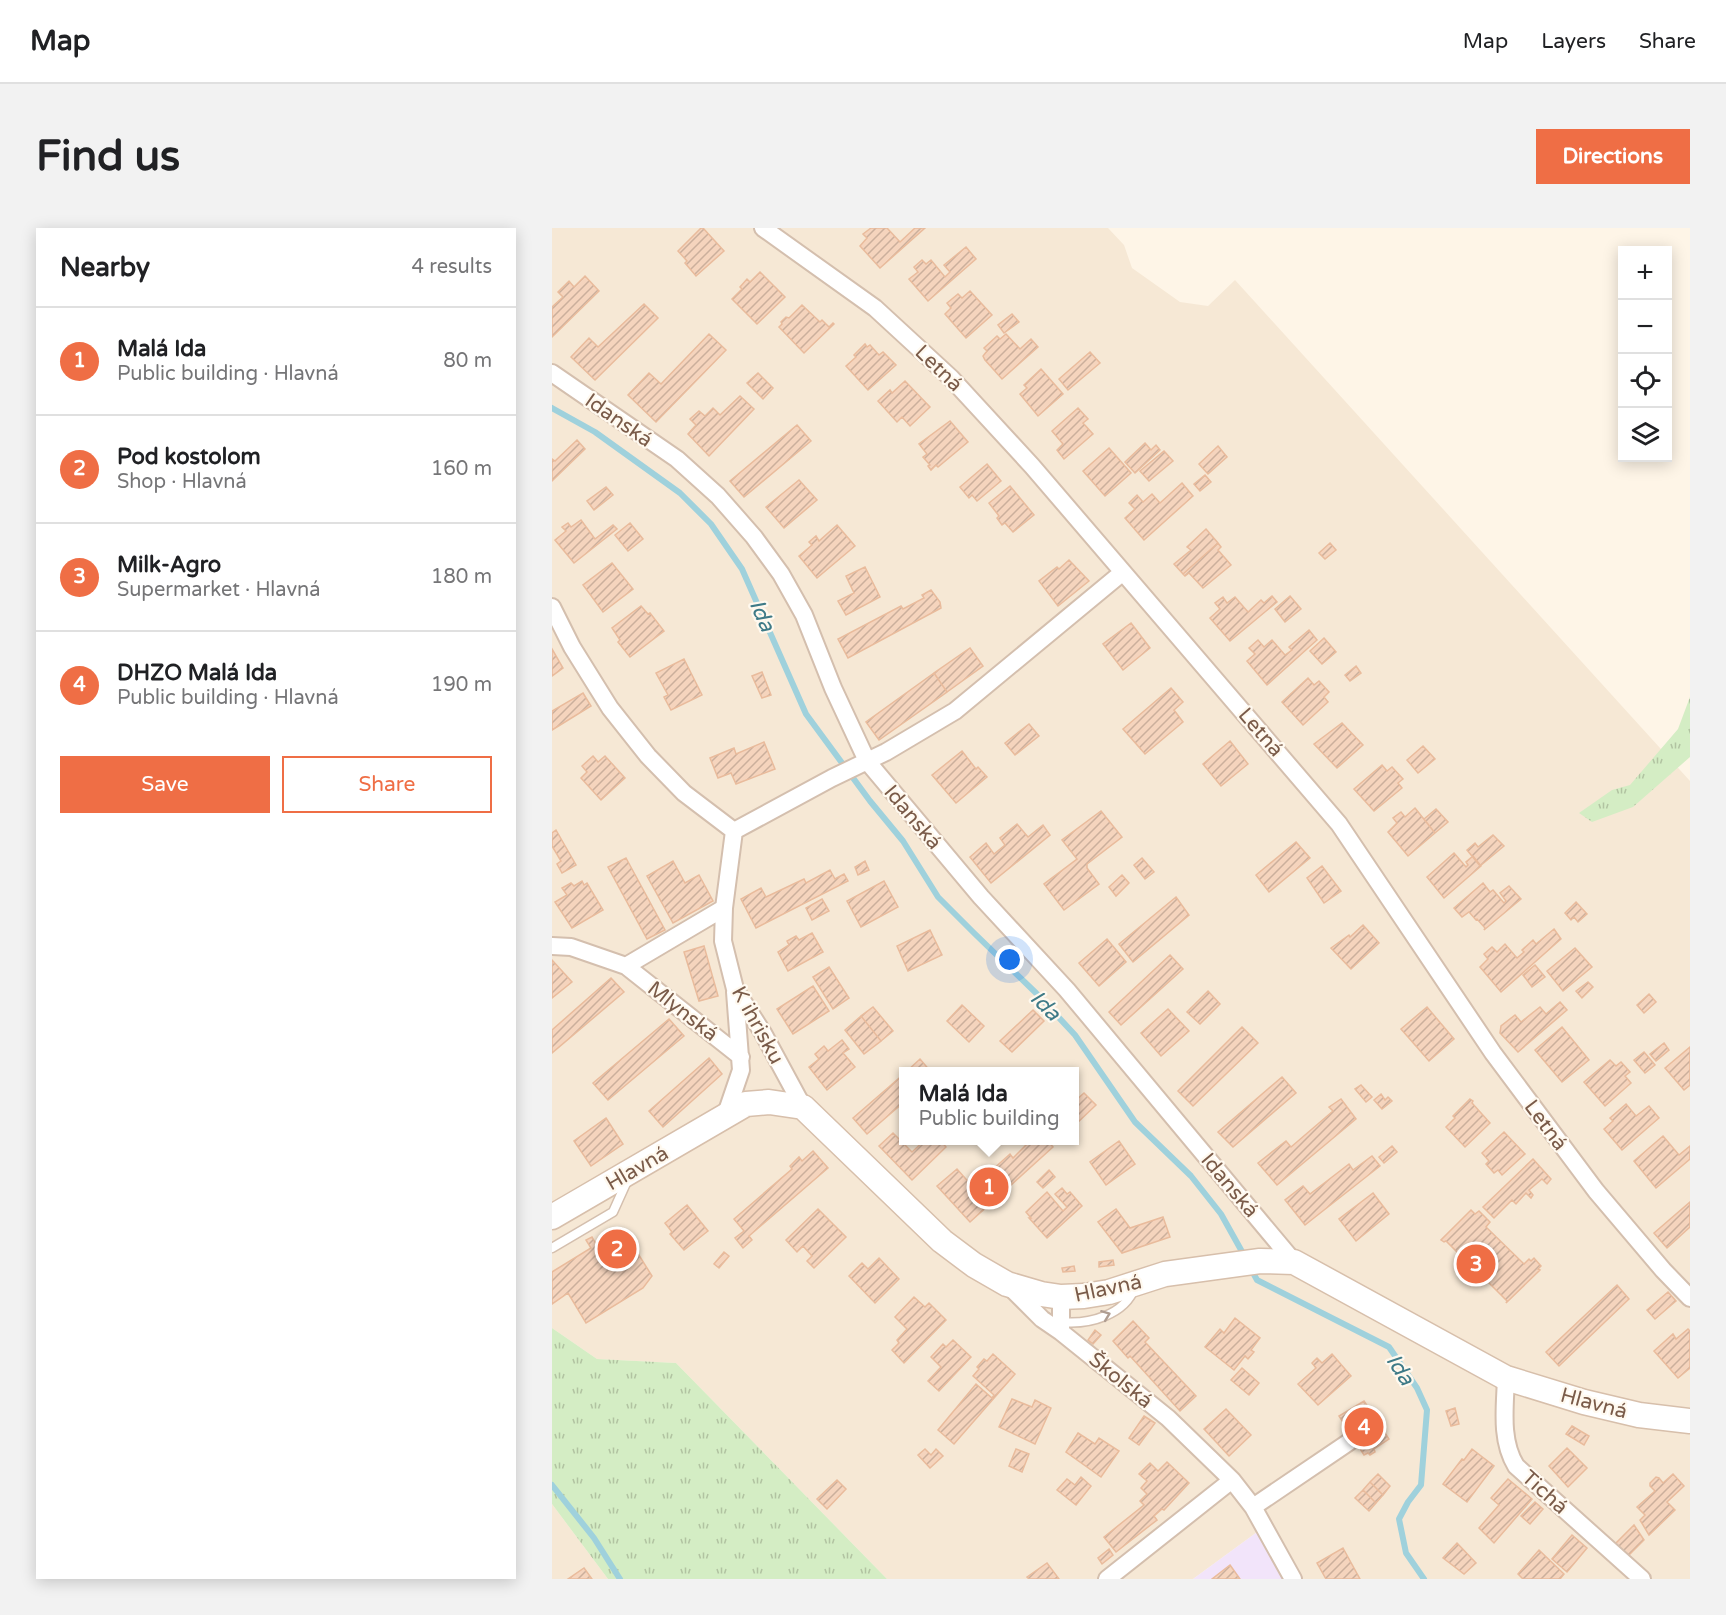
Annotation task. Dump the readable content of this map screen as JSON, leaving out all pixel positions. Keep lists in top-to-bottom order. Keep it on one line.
{"streets":{"main road":["Hlavná"],"street":["Letná","Idanská","Mlynská","K ihrisku","Školská","Tichá"]},"crossings":[["Idanská","Hlavná"],["Mlynská","K ihrisku"],["K ihrisku","Hlavná"],["Hlavná","Školská"],["Hlavná","Tichá"]],"water":["Ida"],"page":{"header":"Map","nav":["Map","Layers","Share"],"buttons":["Directions",["Save","Share"]],"title":"Find us","heading":["Nearby","4 results"],"map_buttons":["+","−"],"list":[{"mark":"1","name":"Malá Ida","note":"Public building · Hlavná","value":"80 m"},{"mark":"2","name":"Pod kostolom","note":"Shop · Hlavná","value":"160 m"},{"mark":"3","name":"Milk-Agro","note":"Supermarket · Hlavná","value":"180 m"},{"mark":"4","name":"DHZO Malá Ida","note":"Public building · Hlavná","value":"190 m"}],"popup":["Malá Ida","Public building"],"pins":["1","2","3","4"]}}
